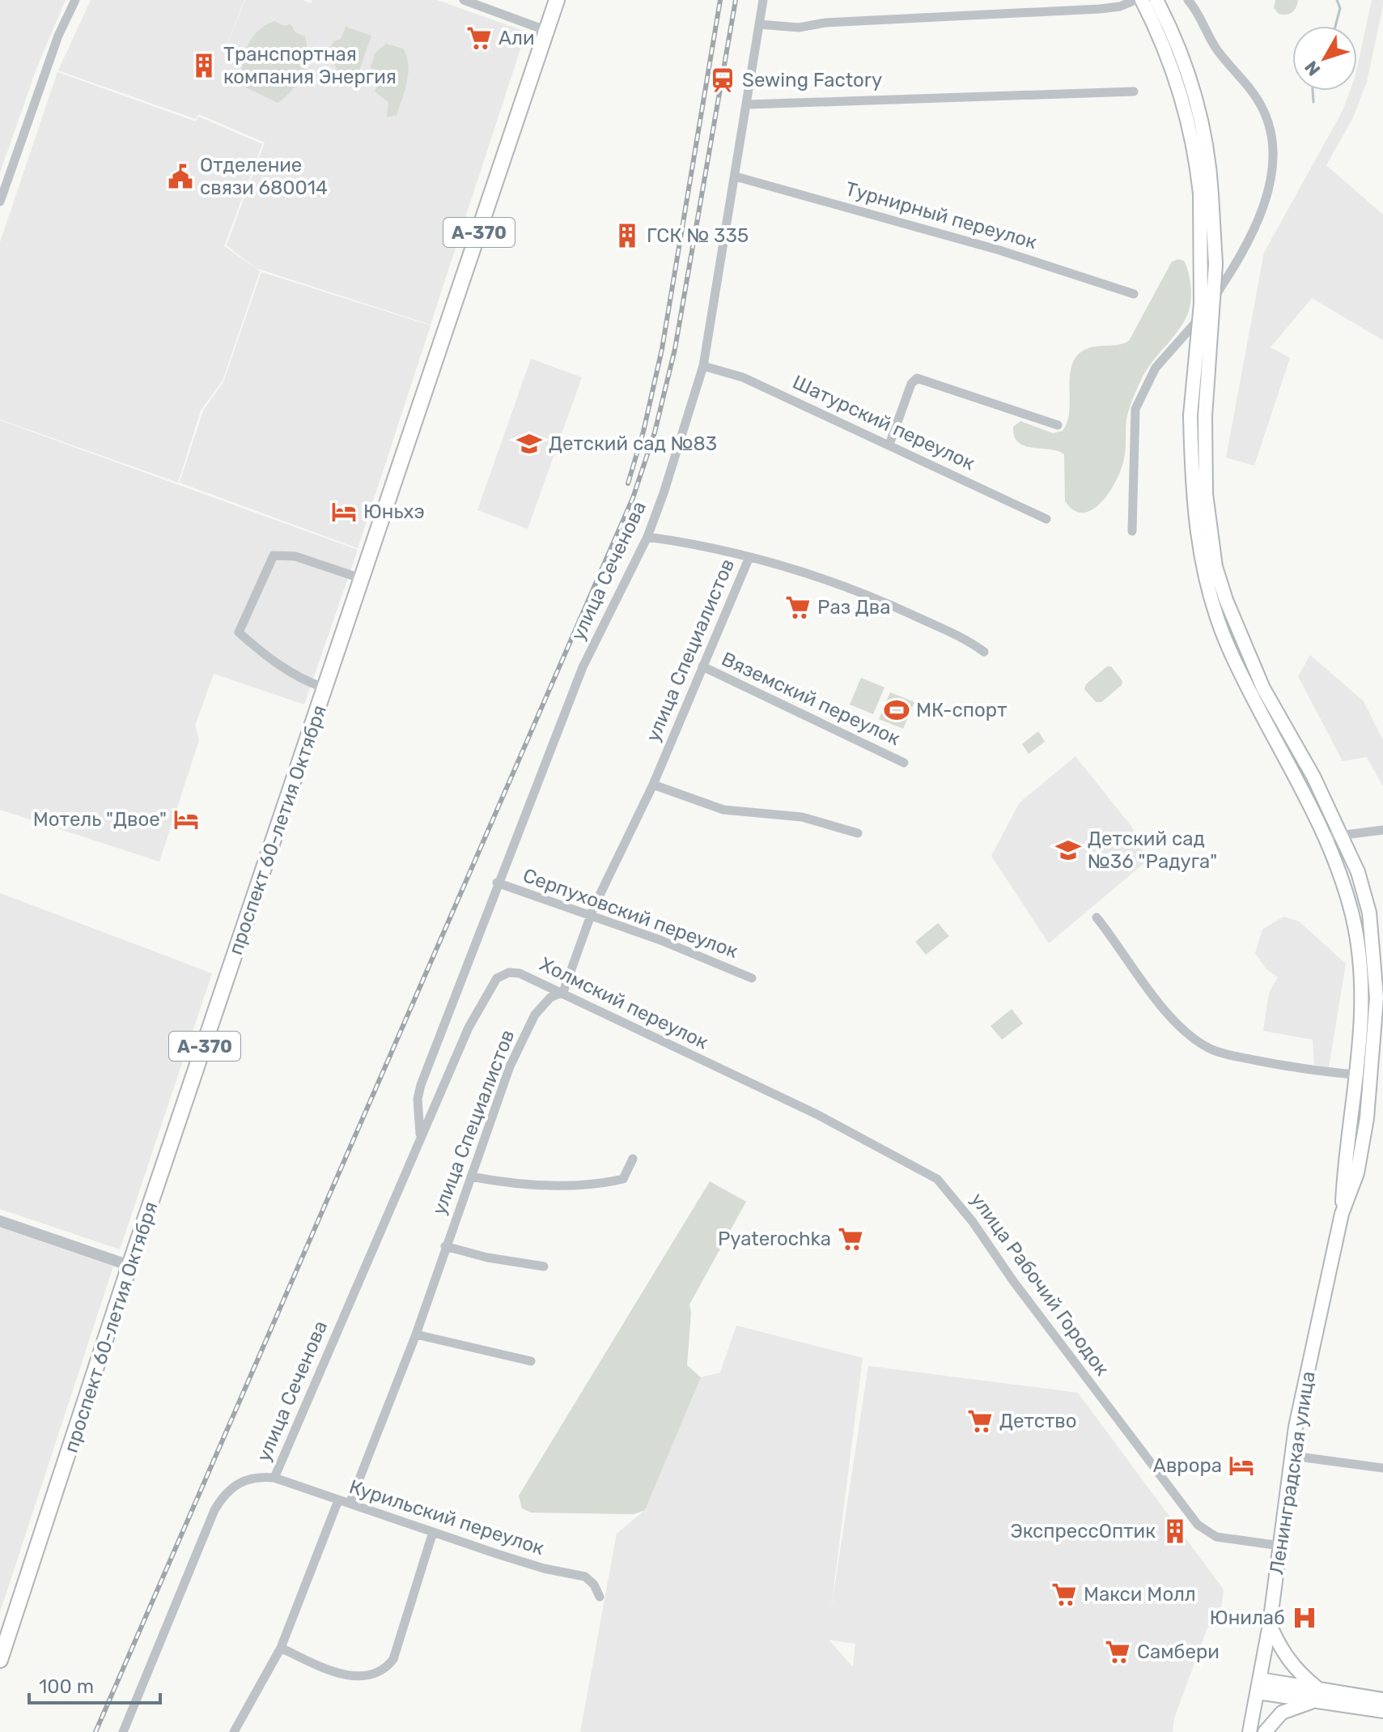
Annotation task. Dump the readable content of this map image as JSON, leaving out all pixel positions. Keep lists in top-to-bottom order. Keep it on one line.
{"streets":{"highway":["А-370","проспект 60-летия Октября"],"main road":["Ленинградская улица"],"street":["Турнирный переулок","Шатурский переулок","улица Сеченова","улица Специалистов","Вяземский переулок","Серпуховский переулок","Холмский переулок","улица Рабочий Городок","Курильский переулок"]},"crossings":[["Турнирный переулок","улица Сеченова"],["Шатурский переулок","улица Сеченова"],["улица Сеченова","Серпуховский переулок"],["улица Сеченова","Холмский переулок"],["улица Сеченова","Курильский переулок"],["улица Специалистов","Вяземский переулок"],["улица Специалистов","Серпуховский переулок"],["улица Специалистов","Холмский переулок"],["улица Специалистов","Курильский переулок"],["Холмский переулок","улица Рабочий Городок"],["улица Рабочий Городок","Ленинградская улица"]],"places":{"supermarket":["Али","Раз Два","Pyaterochka","Детство","Макси Молл","Самбери"],"building":["Транспортная компания Энергия","ГСК № 335","ЭкспрессОптик"],"station":["Sewing Factory"],"public building":["Отделение связи 680014"],"school or university":["Детский сад №83","Детский сад №36 \"Радуга\""],"hotel":["Юньхэ","Мотель \"Двое\"","Аврора"],"sports":["МК-спорт"],"hospital":["Юнилаб"]},"scale_bar":"100 m","north":"bottom left"}
